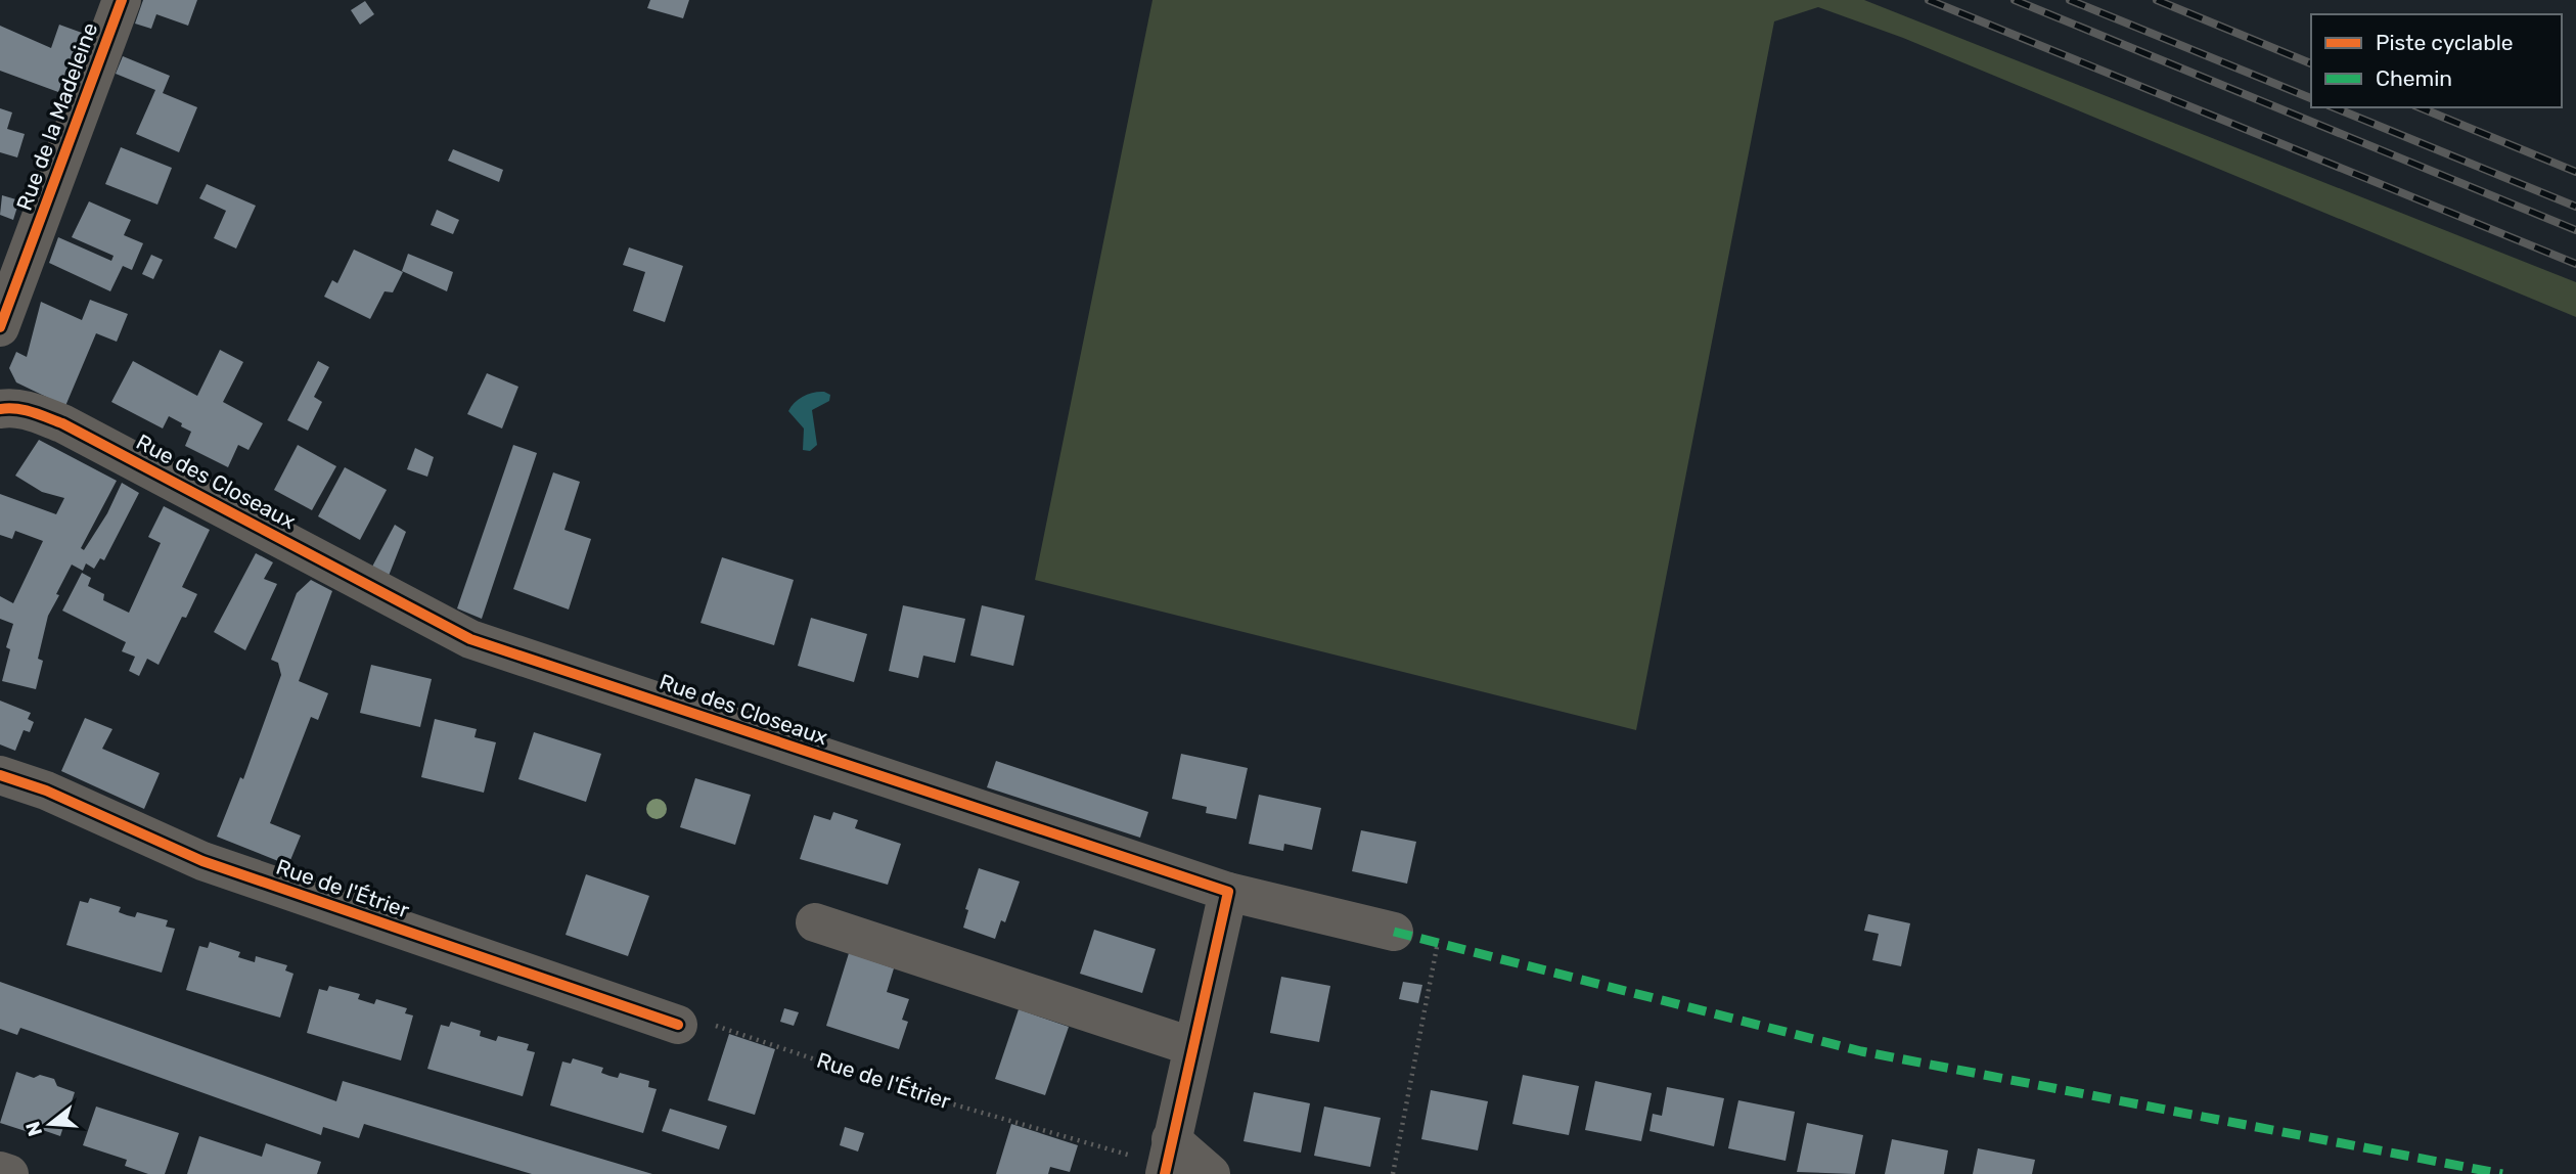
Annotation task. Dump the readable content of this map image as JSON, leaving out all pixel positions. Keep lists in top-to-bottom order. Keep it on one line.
{"streets":{"street":["Rue de la Madeleine","Rue des Closeaux","Rue de l'Étrier"]},"legend":["Piste cyclable","Chemin"],"north":"left"}
